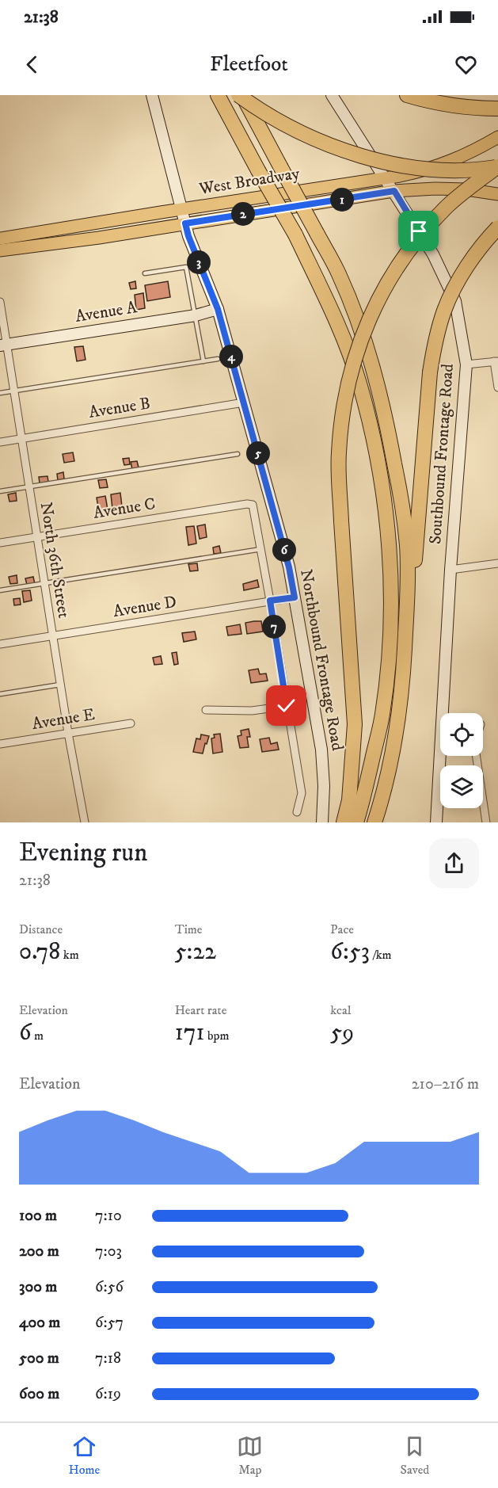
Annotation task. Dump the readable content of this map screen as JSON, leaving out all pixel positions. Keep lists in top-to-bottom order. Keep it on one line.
{"streets":{"main road":["West Broadway"],"street":["Avenue A","Avenue B","Southbound Frontage Road","Avenue C","North 36th Street","Avenue D","Northbound Frontage Road","Avenue E"]},"crossings":[["West Broadway","Southbound Frontage Road"],["West Broadway","Northbound Frontage Road"],["Avenue A","North 36th Street"],["Avenue A","Northbound Frontage Road"],["Avenue B","North 36th Street"],["Avenue B","Northbound Frontage Road"],["Avenue C","North 36th Street"],["North 36th Street","Avenue D"],["North 36th Street","Avenue E"],["Avenue D","Northbound Frontage Road"]],"page":{"status":"21:38","header":"Fleetfoot","pins":["1","2","3","4","5","6","7"],"heading":["Evening run","21:38"],"stats":[["Distance","0.78 km"],["Time","5:22"],["Pace","6:53 /km"],["Elevation","6 m"],["Heart rate","171 bpm"],["kcal","59"]],"chart":["Elevation","210–216 m"],"list":[{"name":"100 m","note":"7:10"},{"name":"200 m","note":"7:03"},{"name":"300 m","note":"6:56"},{"name":"400 m","note":"6:57"},{"name":"500 m","note":"7:18"},{"name":"600 m","note":"6:19"}],"tabs":["Home","Map","Saved"]}}
